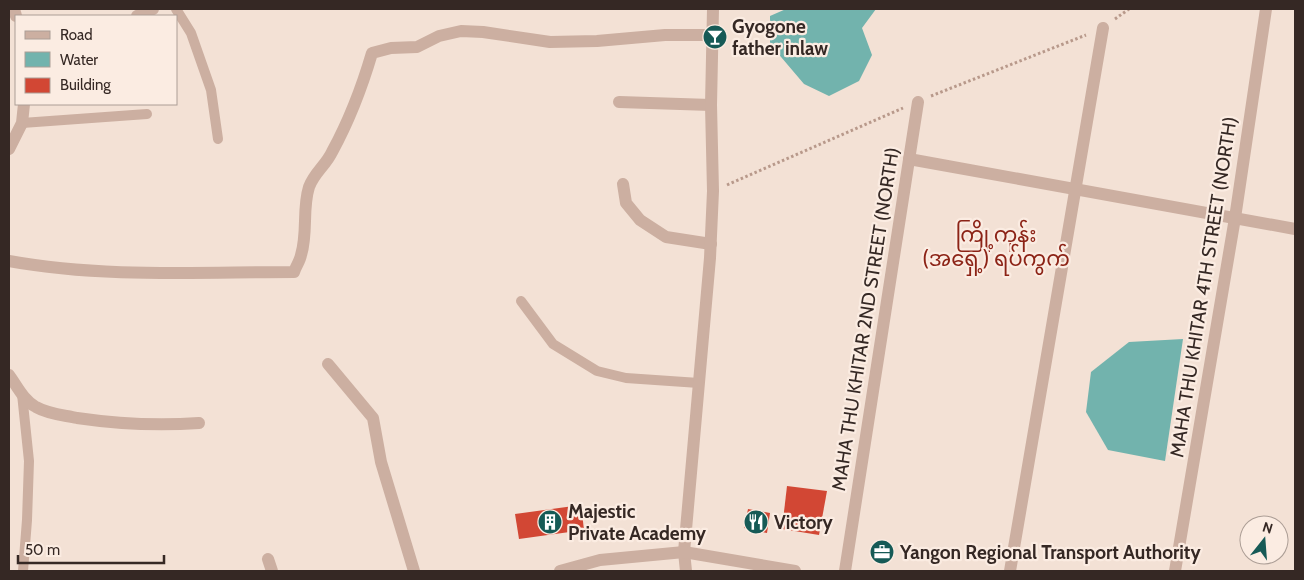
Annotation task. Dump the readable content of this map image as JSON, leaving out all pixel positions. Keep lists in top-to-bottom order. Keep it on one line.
{"streets":{"street":["MAHA THU KHITAR 4TH STREET (NORTH)","MAHA THU KHITAR 2ND STREET (NORTH)"]},"districts":["ကြို့ကုန်း (အရှေ့) ရပ်ကွက်"],"places":{"bar":["Gyogone father inlaw"],"building":["Majestic Private Academy"],"restaurant":["Victory"],"office":["Yangon Regional Transport Authority"]},"legend":["Road","Water","Building"],"scale_bar":"50 m","north":"top"}
